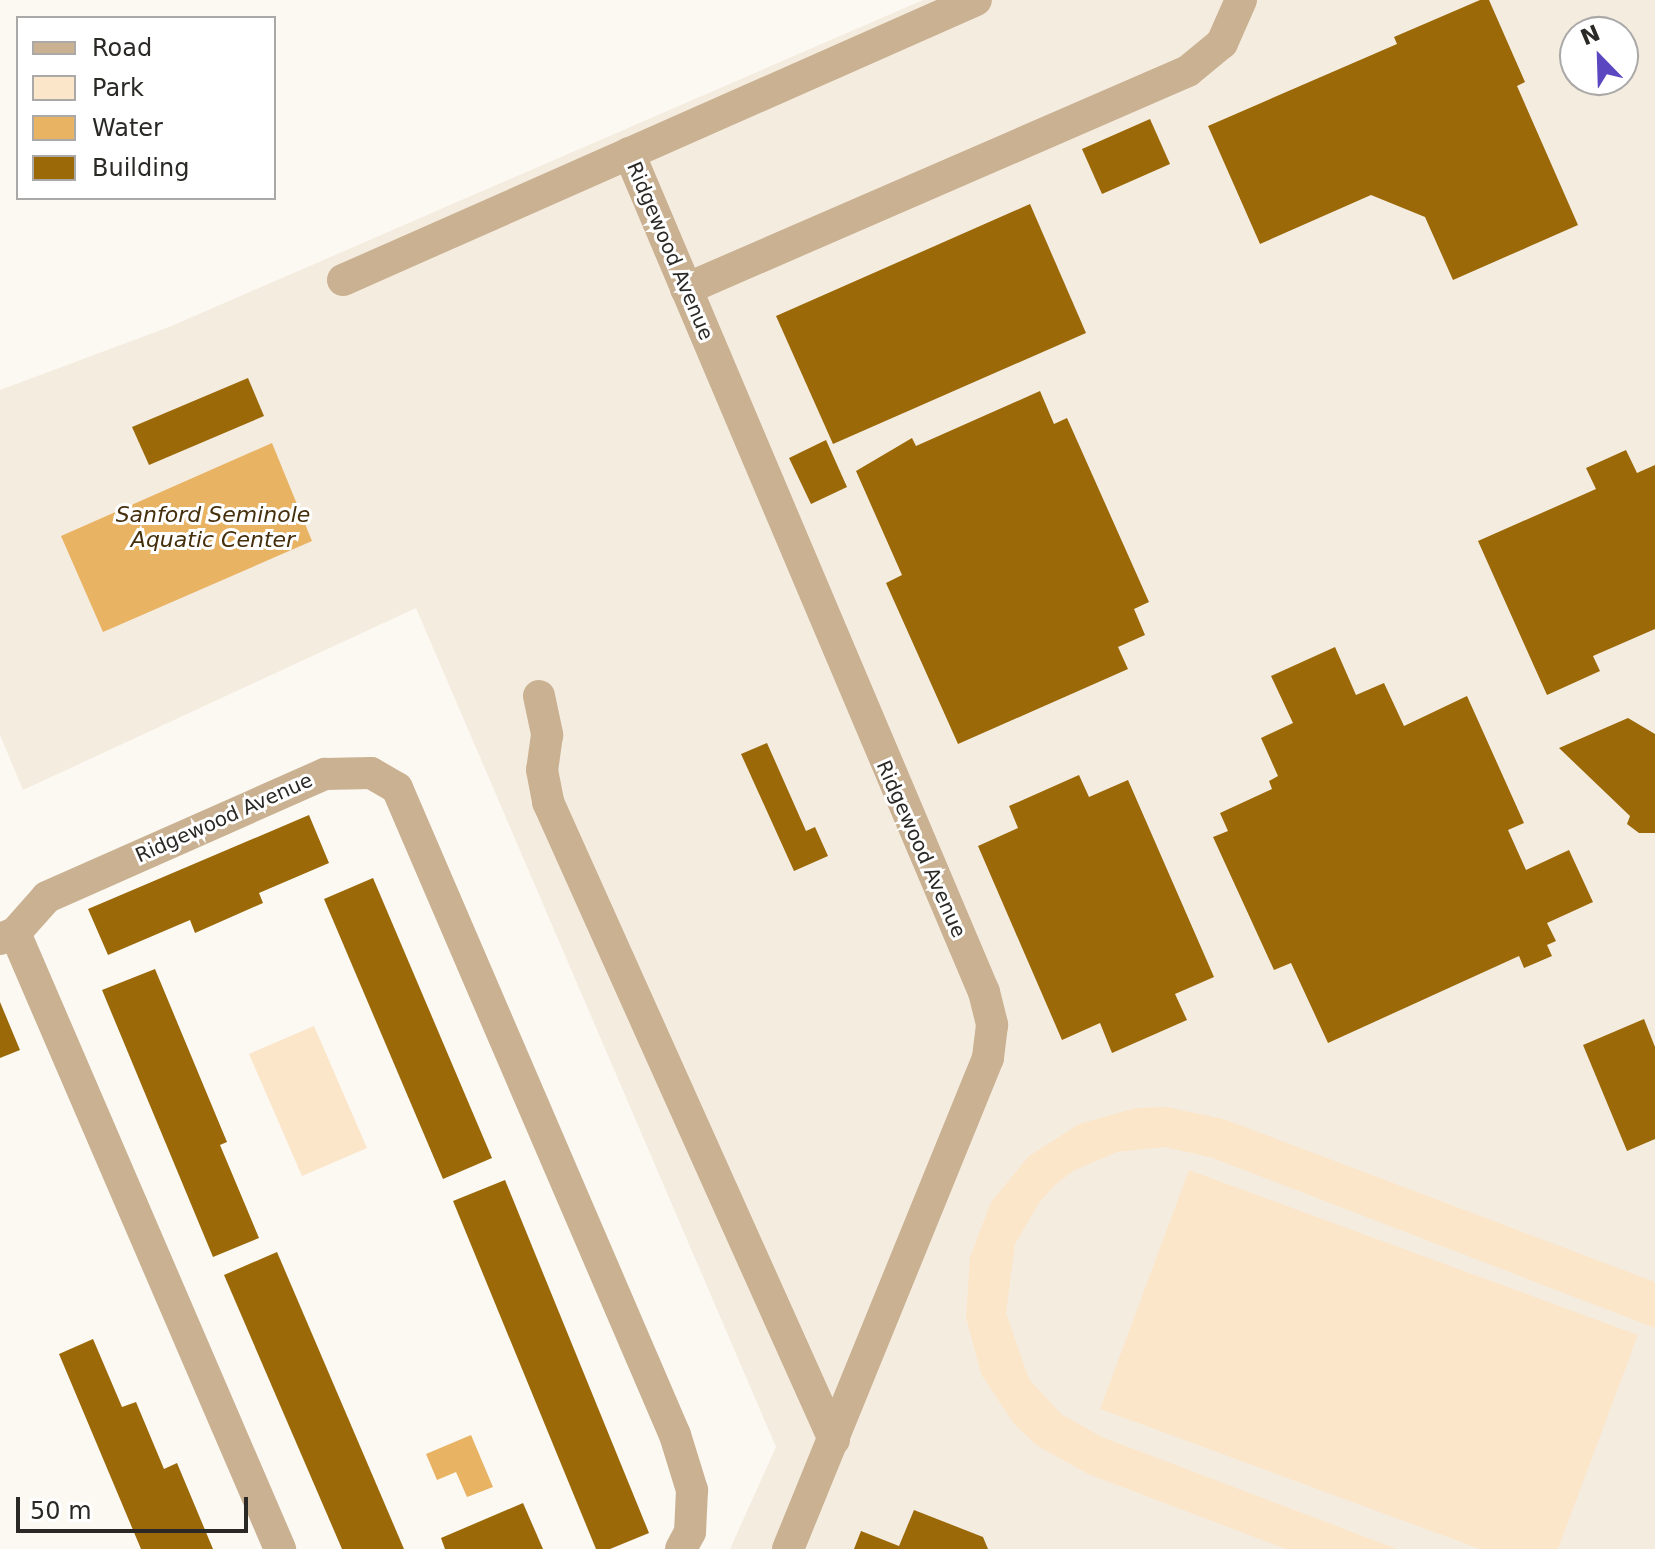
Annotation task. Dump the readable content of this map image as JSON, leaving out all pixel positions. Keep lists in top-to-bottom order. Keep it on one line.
{"streets":{"street":["Ridgewood Avenue"]},"water":["Sanford Seminole Aquatic Center"],"legend":["Road","Park","Water","Building"],"scale_bar":"50 m","north":"top left"}
